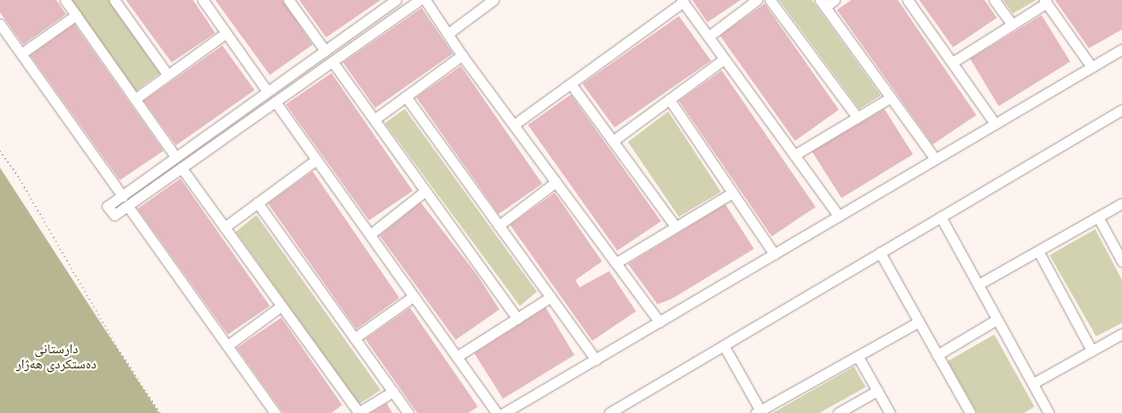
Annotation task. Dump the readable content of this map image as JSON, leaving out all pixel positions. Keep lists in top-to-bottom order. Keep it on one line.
{"parks":["دارستانی دەستکردی هەژار"]}
